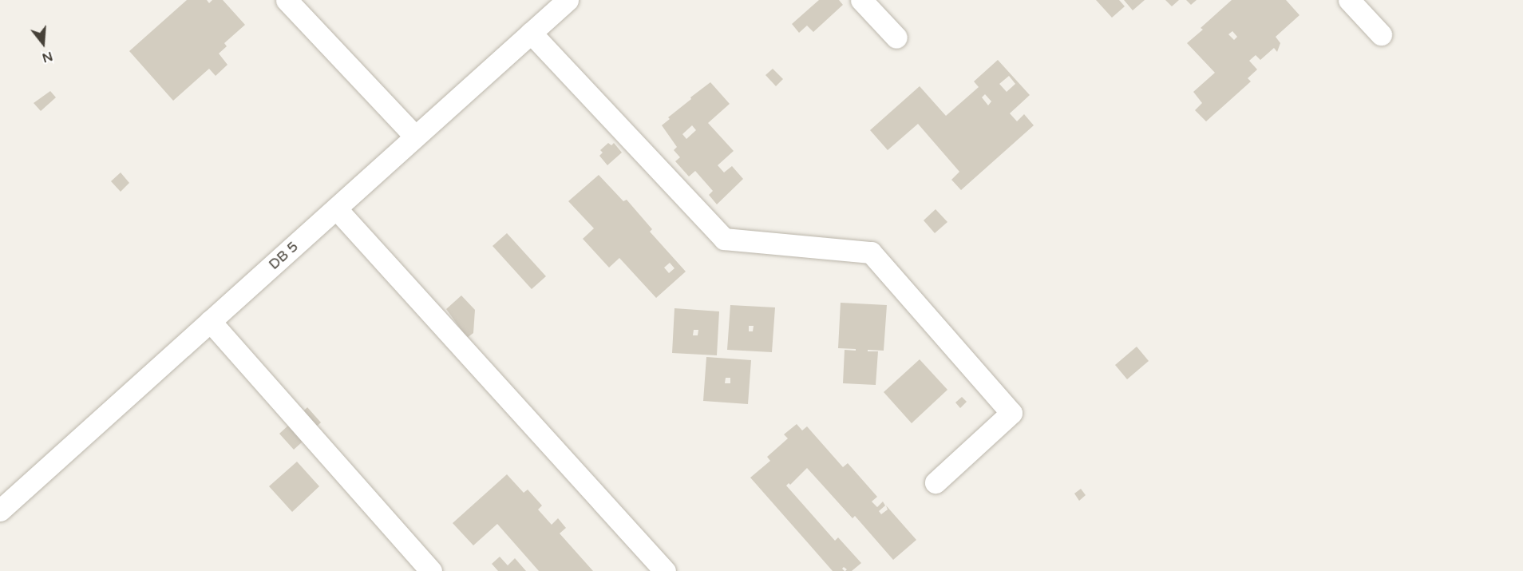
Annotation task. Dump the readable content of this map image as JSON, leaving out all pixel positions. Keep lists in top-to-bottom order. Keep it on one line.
{"streets":{"street":["DB 5"]},"north":"bottom"}
